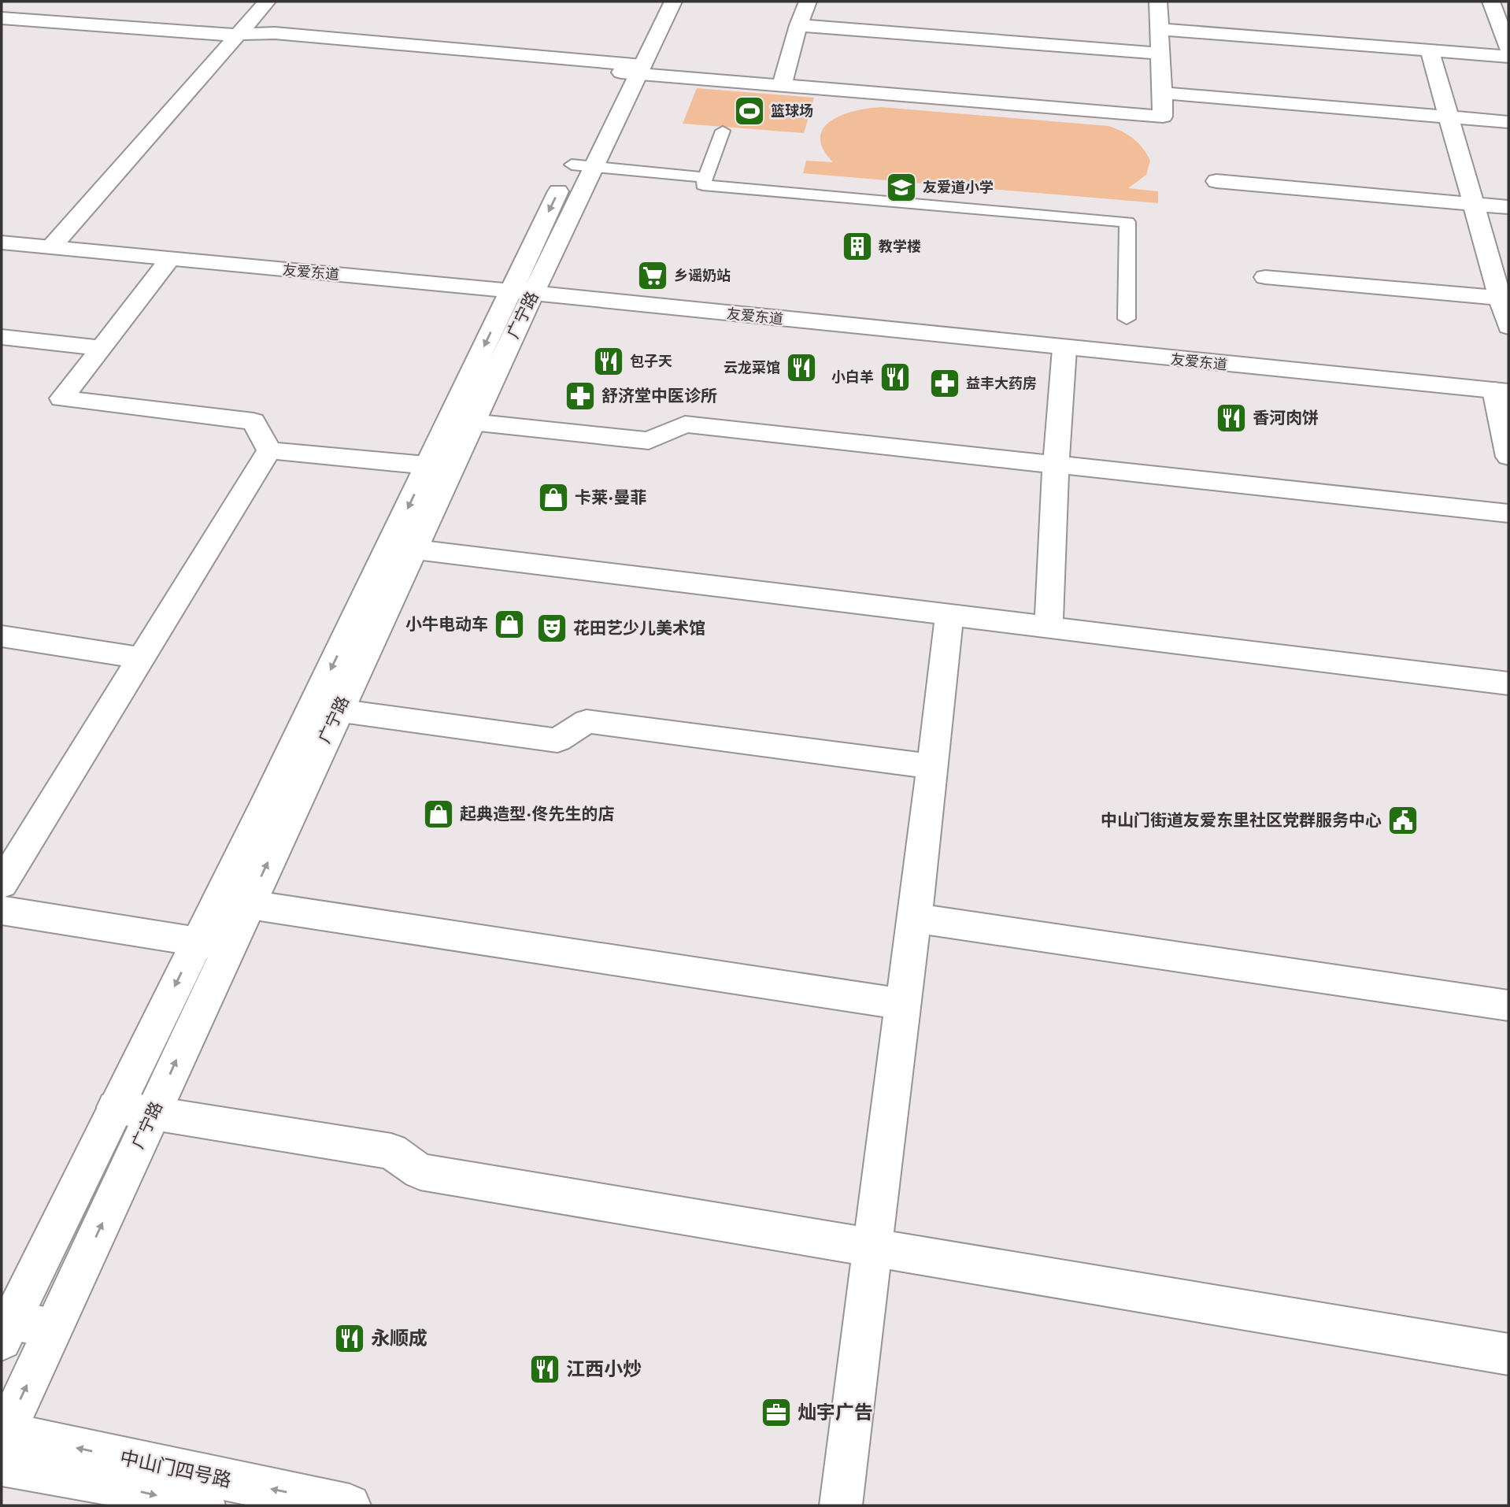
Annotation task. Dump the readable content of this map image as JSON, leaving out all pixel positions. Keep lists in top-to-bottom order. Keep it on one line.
{"streets":{"street":["友爱东道","广宁路","中山门四号路"]},"crossings":[["友爱东道","广宁路"],["广宁路","中山门四号路"]],"places":{"sports":["篮球场"],"school or university":["友爱道小学"],"building":["教学楼"],"supermarket":["乡谣奶站"],"restaurant":["包子天","云龙菜馆","小白羊","香河肉饼","永顺成","江西小炒"],"pharmacy":["益丰大药房","舒济堂中医诊所"],"shop":["卡莱·曼菲","小牛电动车","起典造型·佟先生的店"],"theatre":["花田艺少儿美术馆"],"public building":["中山门街道友爱东里社区党群服务中心"],"office":["灿宇广告"]}}
